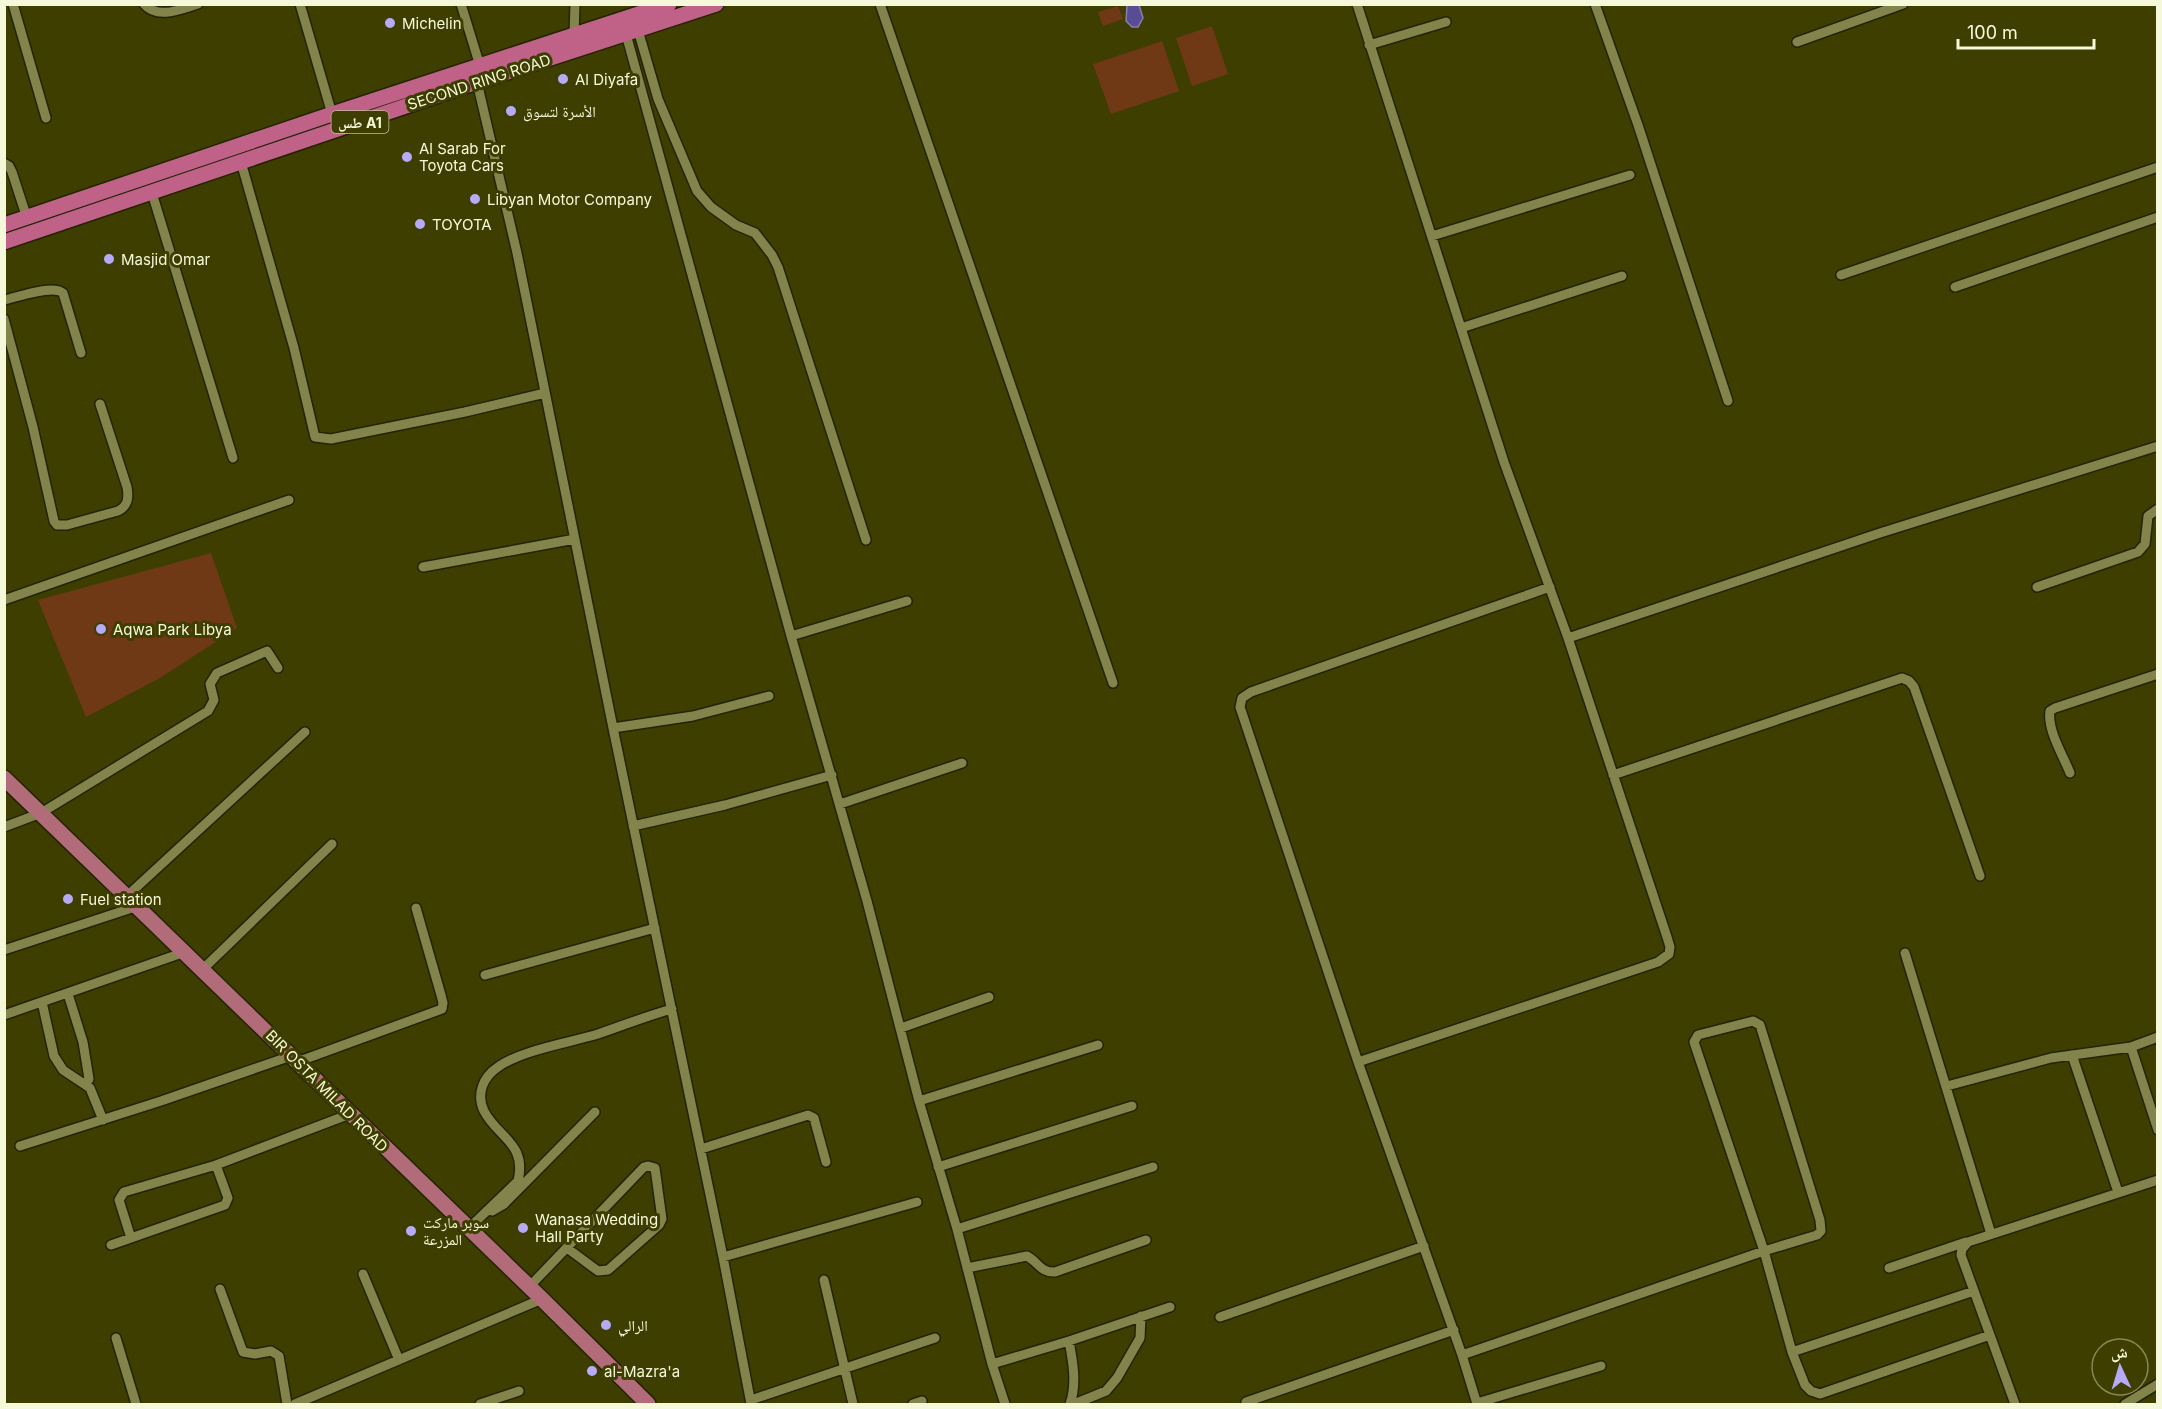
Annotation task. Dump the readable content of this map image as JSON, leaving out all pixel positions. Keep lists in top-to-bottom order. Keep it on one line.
{"streets":{"highway":["SECOND RING ROAD","طس A1"],"main road":["BIR OSTA MILAD ROAD"]},"places":["Michelin","Al Diyafa","الأسرة لتسوق","Al Sarab For Toyota Cars","Libyan Motor Company","TOYOTA","Masjid Omar","Aqwa Park Libya","Fuel station","Wanasa Wedding Hall Party","سوبر ماركت المزرعة","الرالي","al-Mazra'a"],"scale_bar":"100 m","north":"top"}
